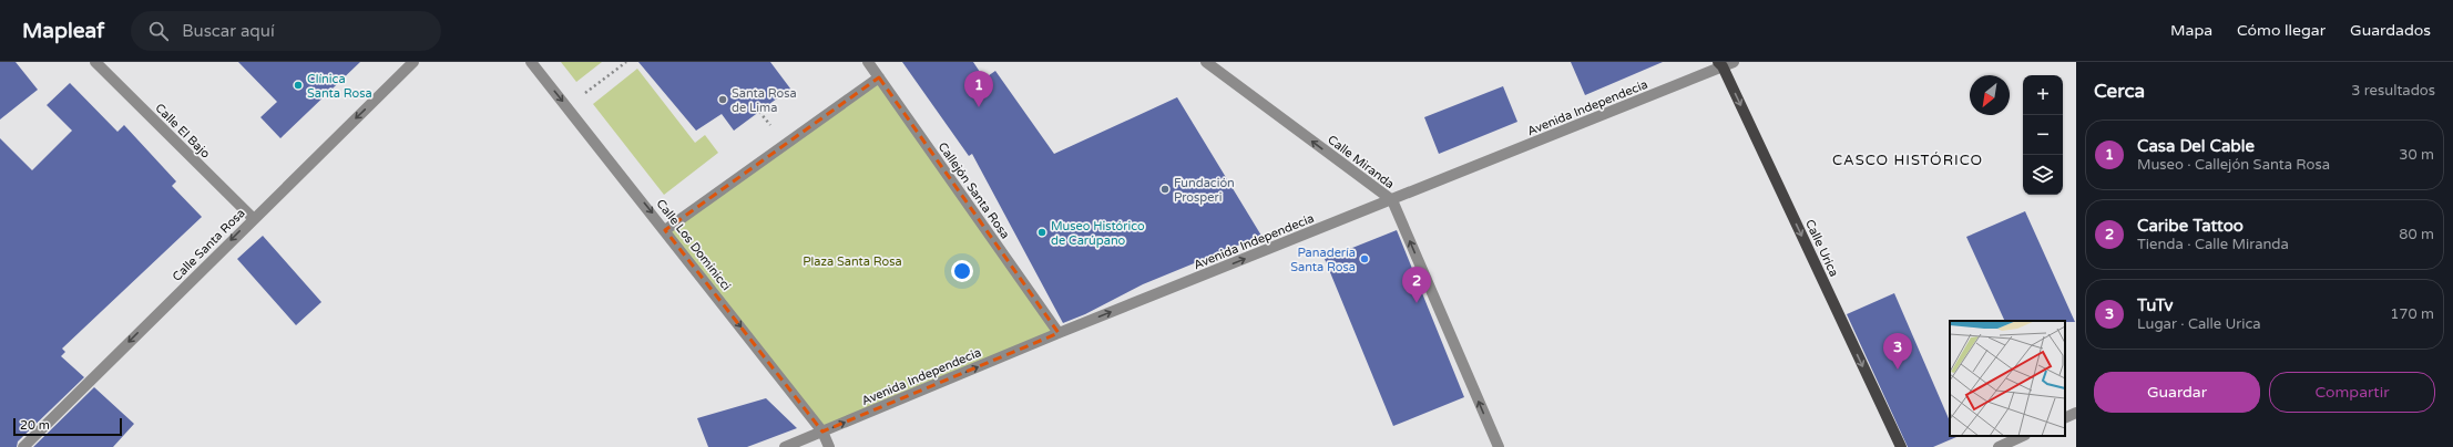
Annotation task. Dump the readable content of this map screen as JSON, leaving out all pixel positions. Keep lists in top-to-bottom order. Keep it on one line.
{"streets":{"main road":["Calle Urica"],"street":["Avenida Independecia","Calle El Bajo","Calle Miranda","Callejón Santa Rosa","Calle Santa Rosa","Calle Los Dominicci"]},"crossings":[["Avenida Independecia","Calle Miranda"],["Avenida Independecia","Callejón Santa Rosa"],["Avenida Independecia","Calle Los Dominicci"],["Avenida Independecia","Calle Urica"],["Calle El Bajo","Calle Santa Rosa"]],"one_way":["Avenida Independecia","Calle Miranda","Calle Santa Rosa","Calle Los Dominicci","Calle Urica"],"districts":["CASCO HISTÓRICO"],"parks":["Plaza Santa Rosa"],"places":["Clínica Santa Rosa","Santa Rosa de Lima","Fundación Prosperi","Museo Histórico de Carúpano","Panadería Santa Rosa"],"scale_bar":"20 m","north":"bottom left","page":{"header":"Mapleaf","search":"Buscar aquí","nav":["Mapa","Cómo llegar","Guardados"],"heading":["Cerca","3 resultados"],"pins":["1","2","3"],"map_buttons":["+","−"],"list":[{"mark":"1","name":"Casa Del Cable","note":"Museo · Callejón Santa Rosa","value":"30 m"},{"mark":"2","name":"Caribe Tattoo","note":"Tienda · Calle Miranda","value":"80 m"},{"mark":"3","name":"TuTv","note":"Lugar · Calle Urica","value":"170 m"}],"buttons":["Guardar","Compartir"],"scale":"20 m"}}
